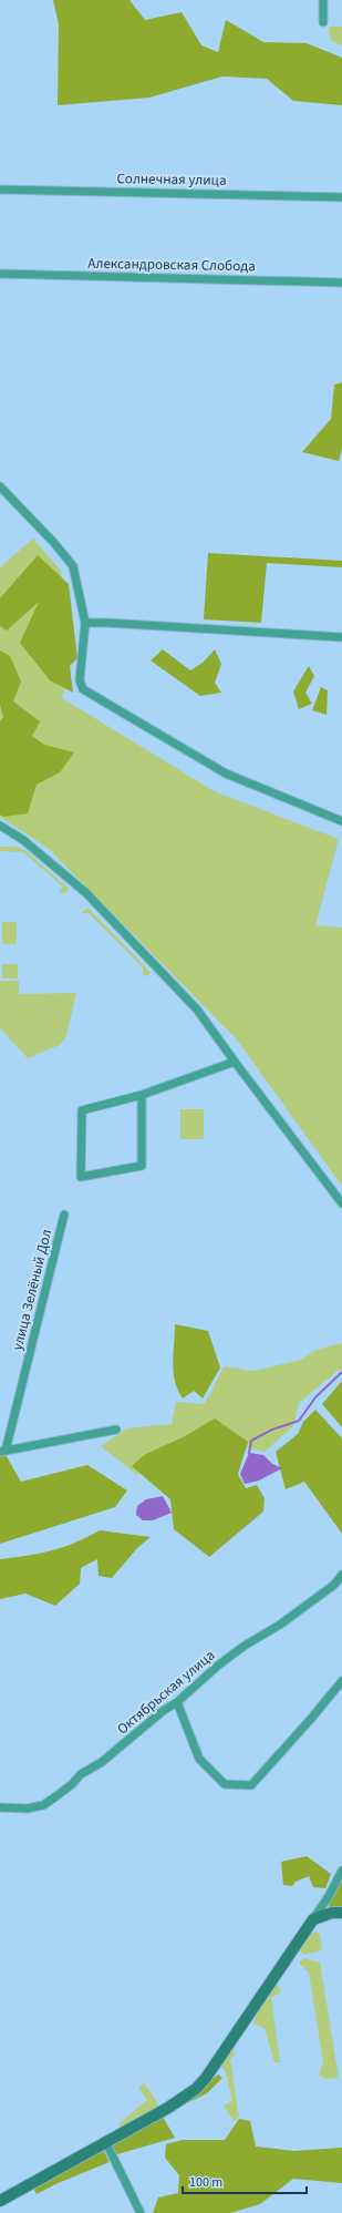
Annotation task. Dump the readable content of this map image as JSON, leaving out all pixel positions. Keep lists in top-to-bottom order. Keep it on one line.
{"streets":{"street":["Солнечная улица","Александровская Слобода","улица Зелёный Дол","Октябрьская улица"]},"scale_bar":"100 m"}
